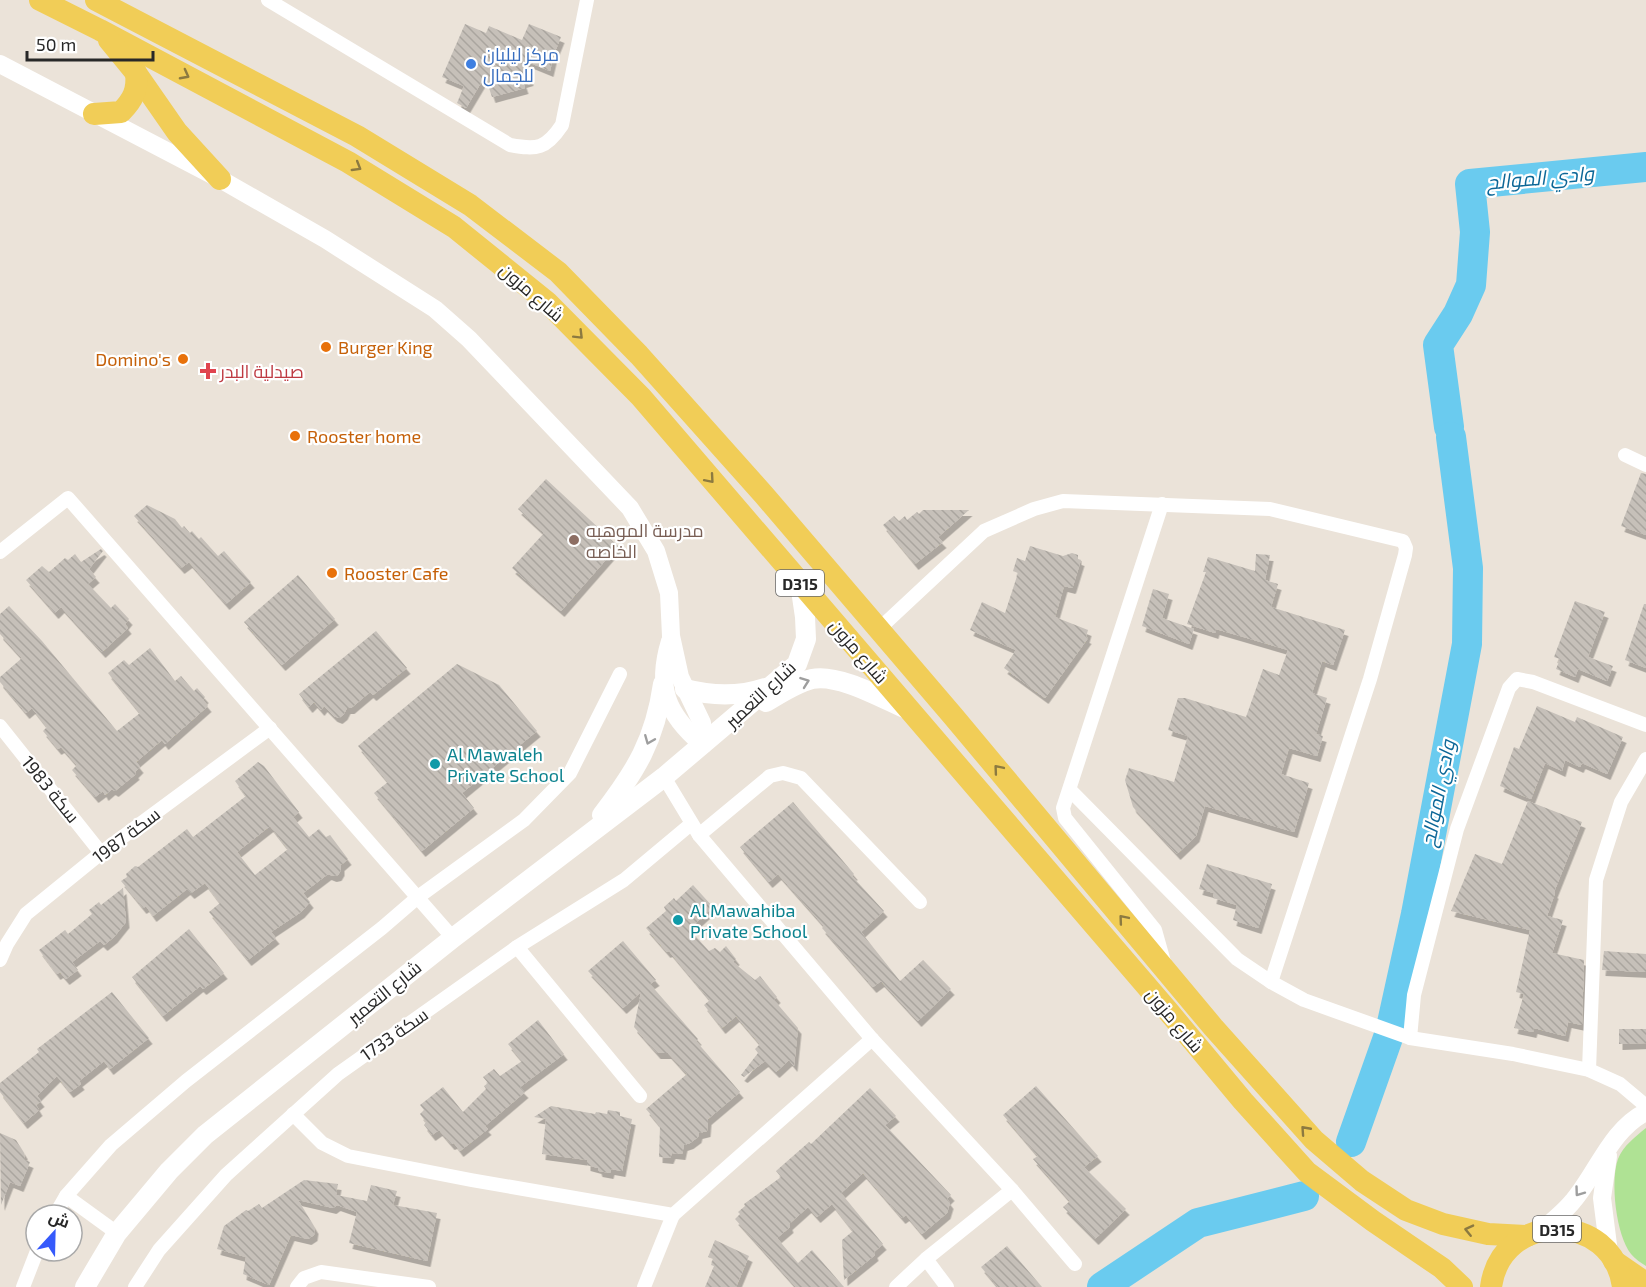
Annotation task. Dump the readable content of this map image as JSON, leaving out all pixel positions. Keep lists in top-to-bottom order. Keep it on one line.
{"streets":{"main road":["شارع مزون","D315","شارع التعمير"],"street":["سكة 1983","سكة 1987","سكة 1733"]},"crossings":[["شارع مزون","D315"],["شارع مزون","شارع التعمير"],["سكة 1983","سكة 1987"]],"water":["وادي الموالح"],"places":{"other":["مركز ليليان للجمال","Burger King","Domino's","Rooster home","مدرسة الموهبه الخاصه","Rooster Cafe","Al Mawaleh Private School","Al Mawahiba Private School"],"health":["صيدلية البدر"]},"scale_bar":"50 m","north":"top"}
